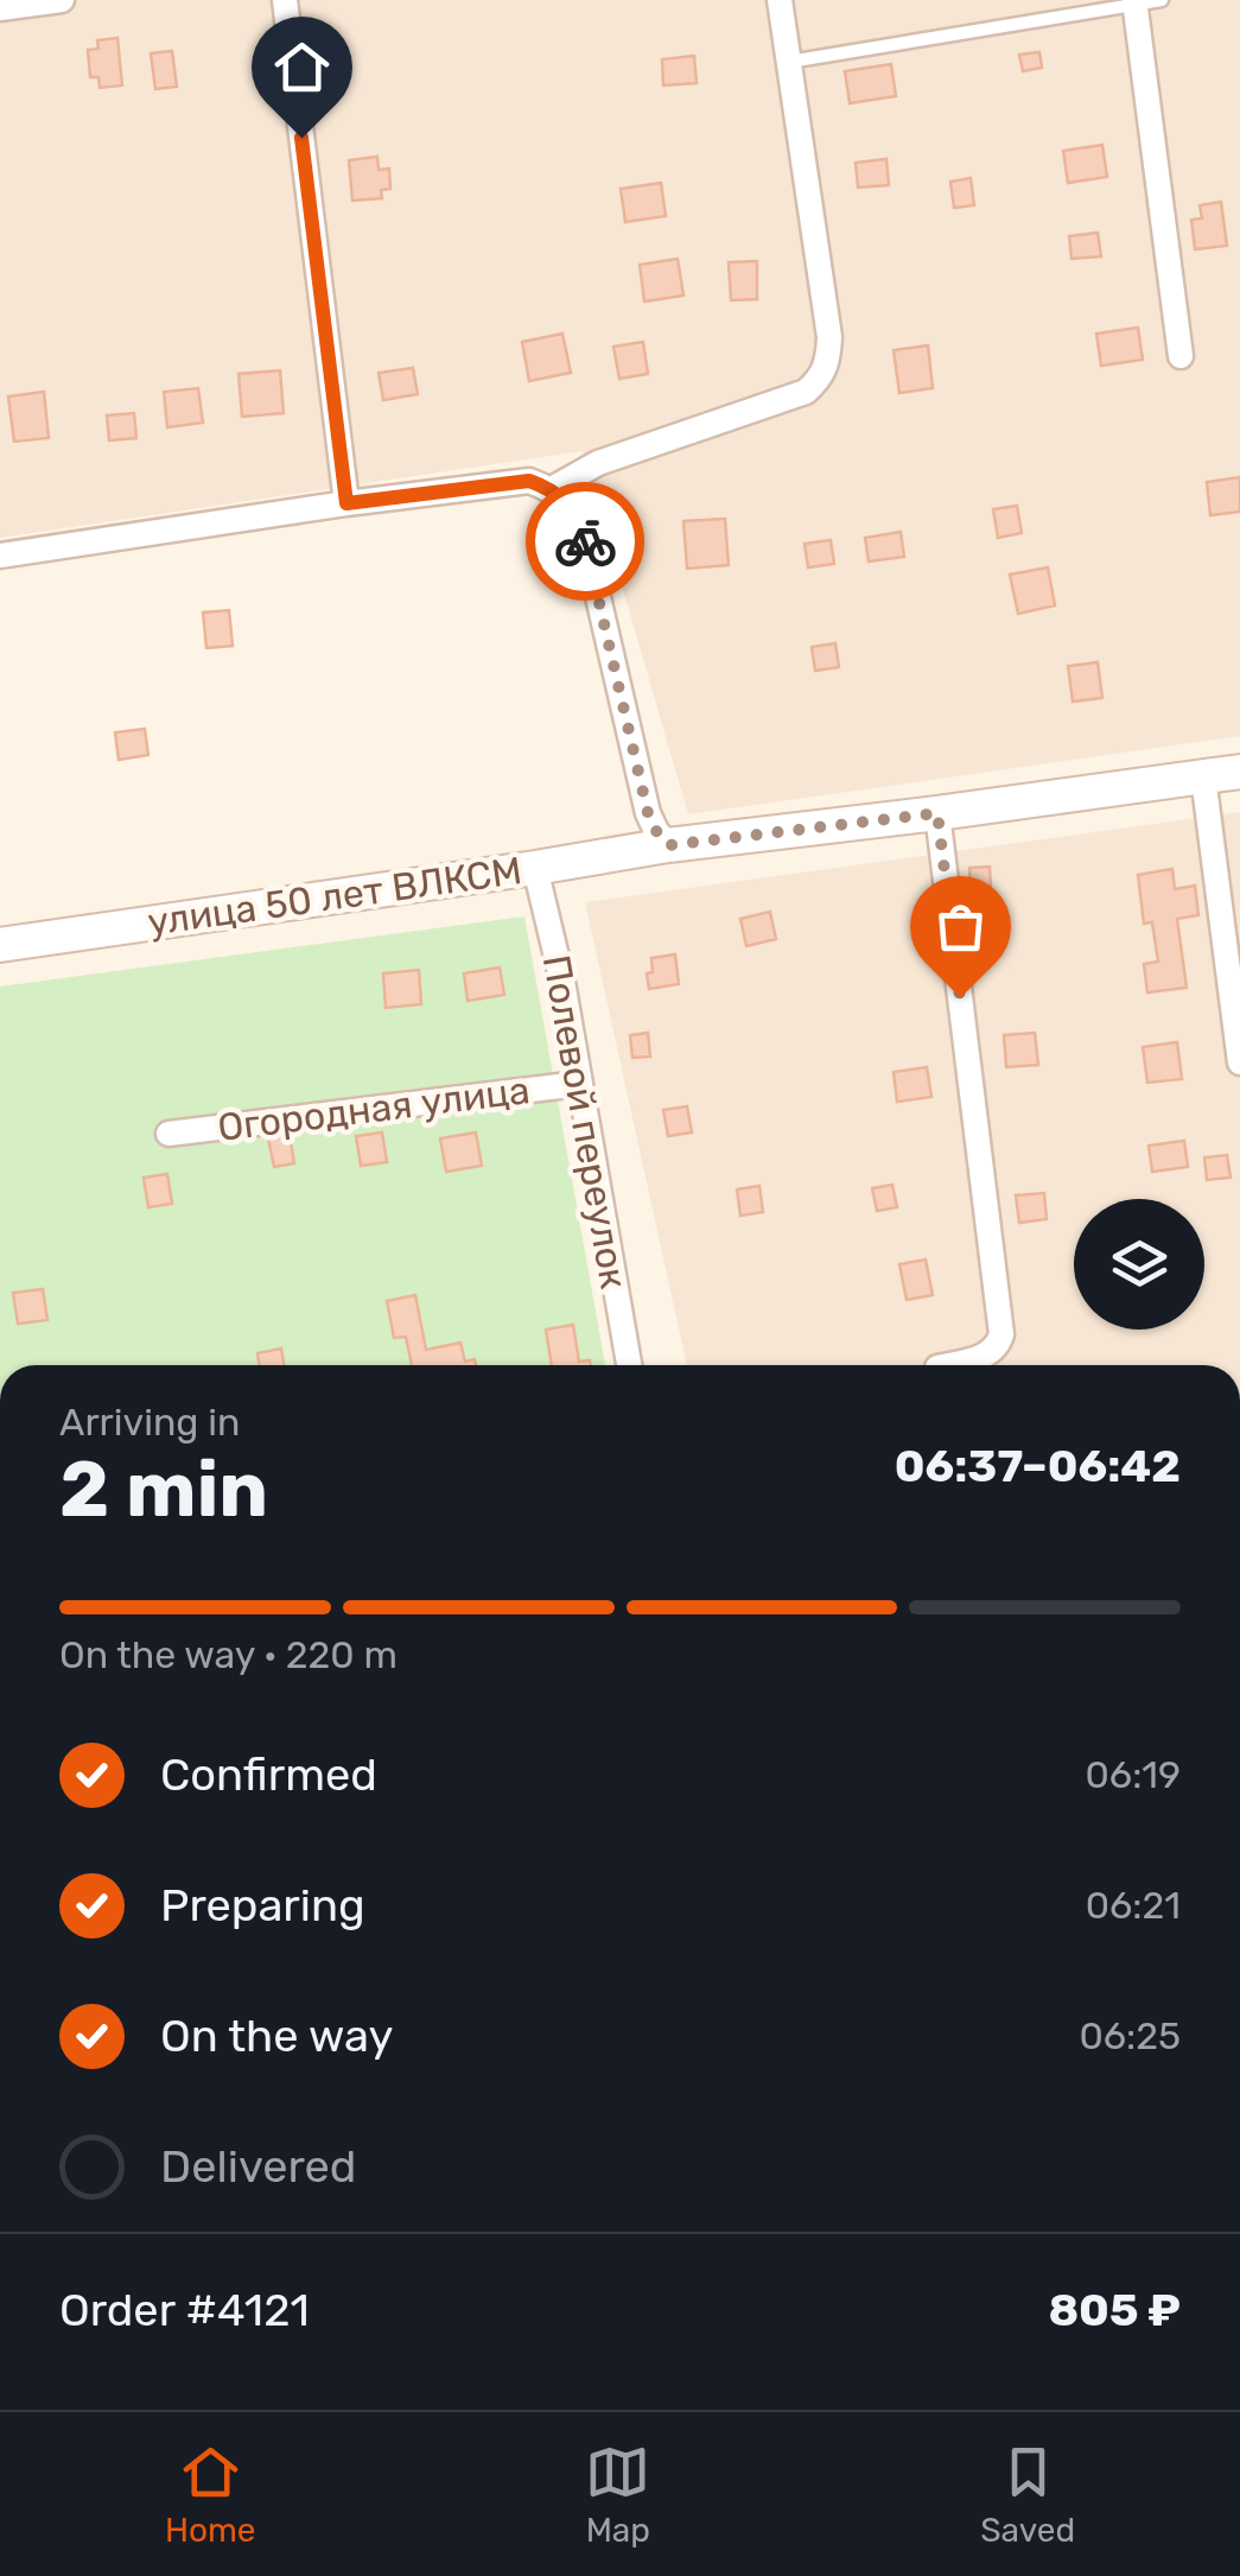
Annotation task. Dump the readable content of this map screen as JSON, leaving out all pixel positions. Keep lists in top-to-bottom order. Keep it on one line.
{"streets":{"street":["улица 50 лет ВЛКСМ","Огородная улица","Полевой переулок"]},"crossings":[["улица 50 лет ВЛКСМ","Полевой переулок"],["Огородная улица","Полевой переулок"]],"page":{"heading":["2 min","Arriving in","06:37–06:42"],"panel":["Order #4121","805 ₽"],"bar":"On the way · 220 m","list":[["Confirmed","06:19"],["Preparing","06:21"],["On the way","06:25"],"Delivered"],"tabs":["Home","Map","Saved"]}}
